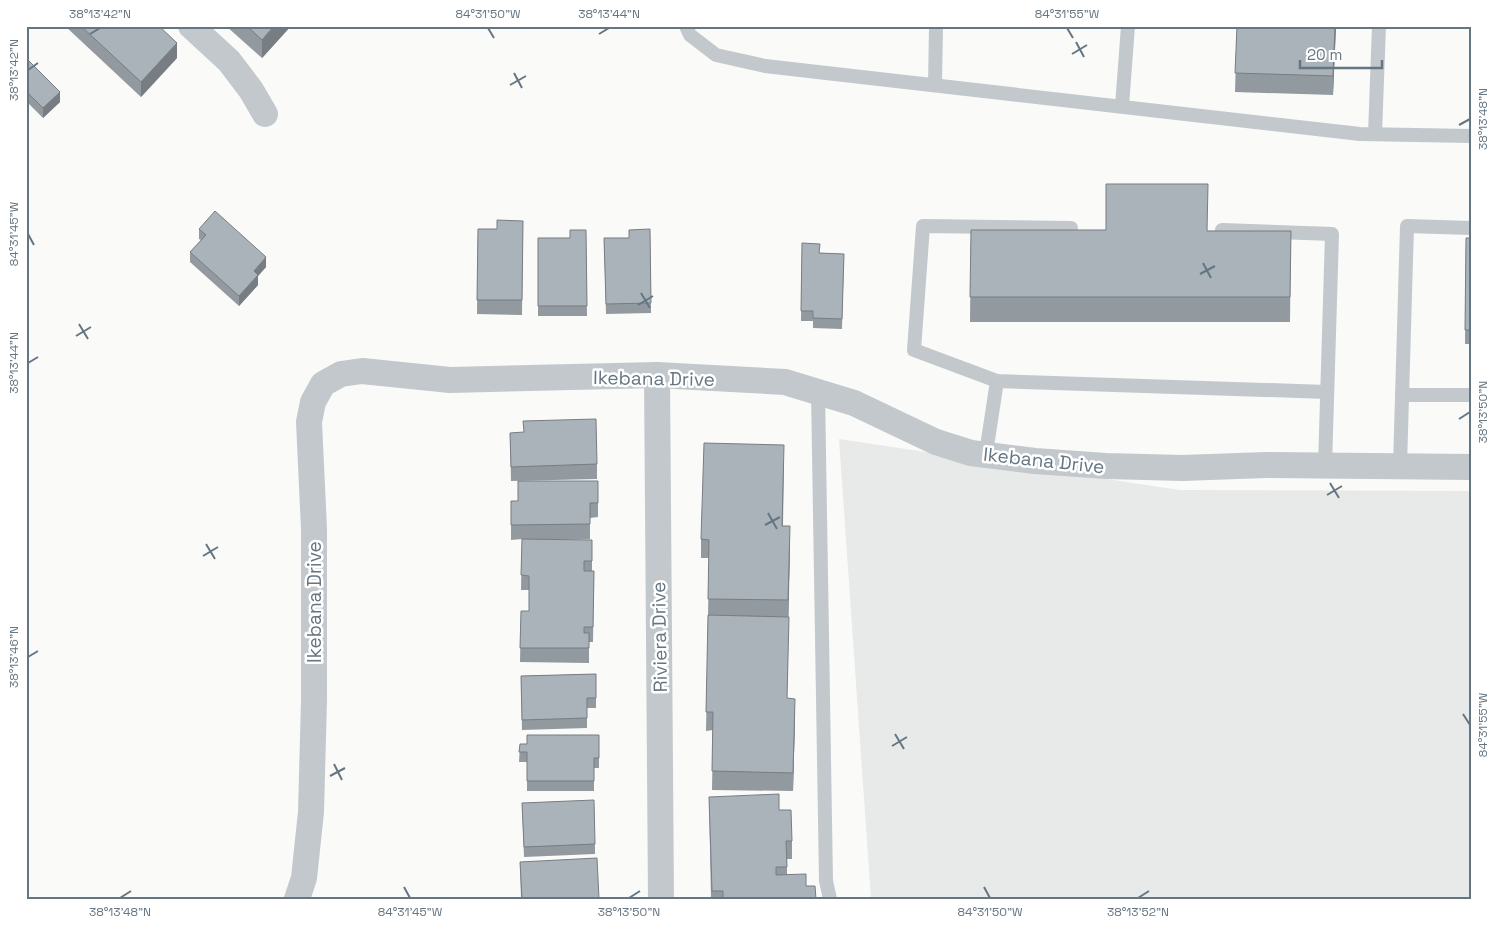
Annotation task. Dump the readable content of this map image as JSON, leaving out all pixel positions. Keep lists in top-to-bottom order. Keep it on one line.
{"streets":{"street":["Ikebana Drive","Riviera Drive"]},"crossings":[["Ikebana Drive","Riviera Drive"]],"scale_bar":"20 m","coordinates":["38°13'42\"N","84°31'50\"W","38°13'44\"N","84°31'55\"W","38°13'48\"N","84°31'45\"W","38°13'50\"N","38°13'46\"N","38°13'52\"N"]}
